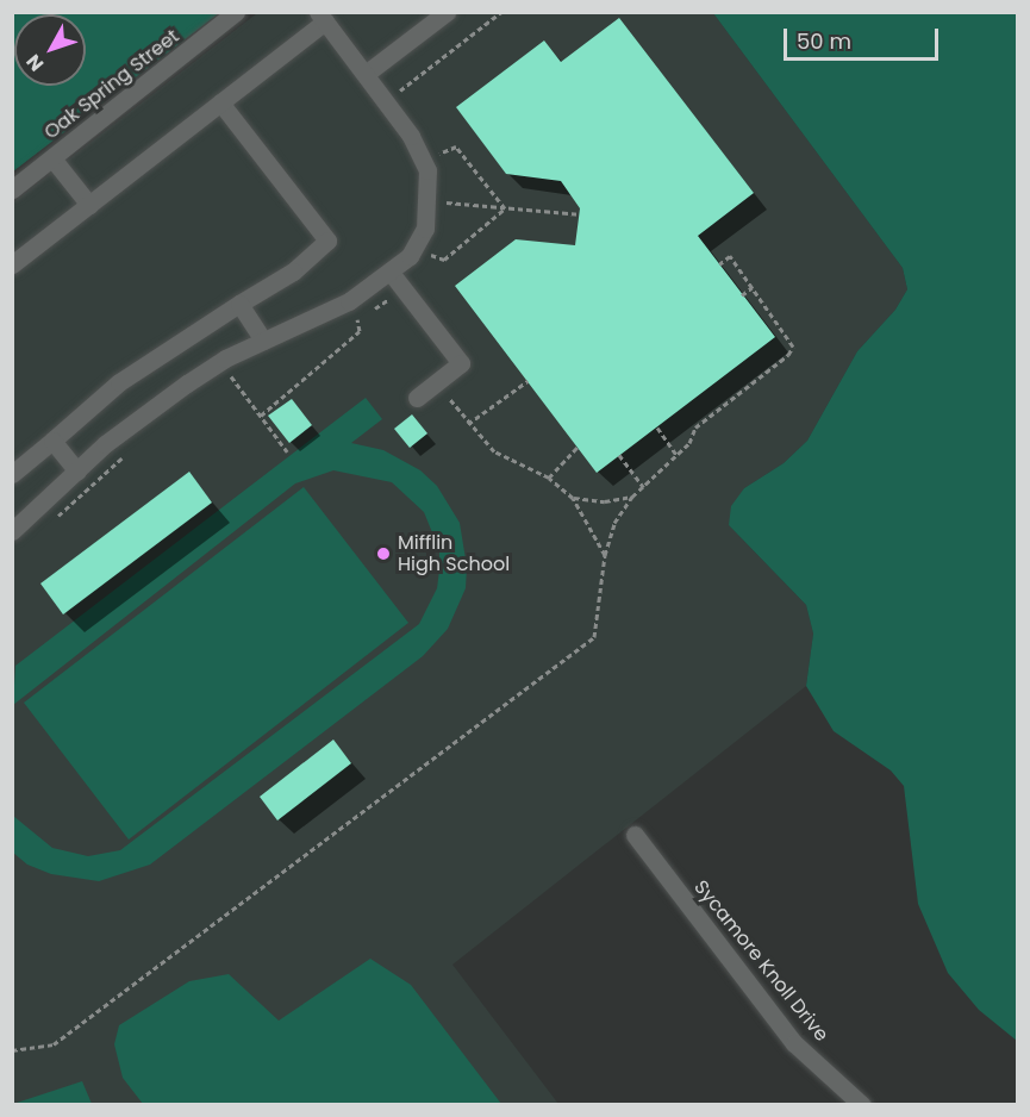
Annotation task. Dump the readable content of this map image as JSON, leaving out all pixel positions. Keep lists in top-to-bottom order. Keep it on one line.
{"streets":{"street":["Oak Spring Street","Sycamore Knoll Drive"]},"places":["Mifflin High School"],"scale_bar":"50 m","north":"bottom left"}
